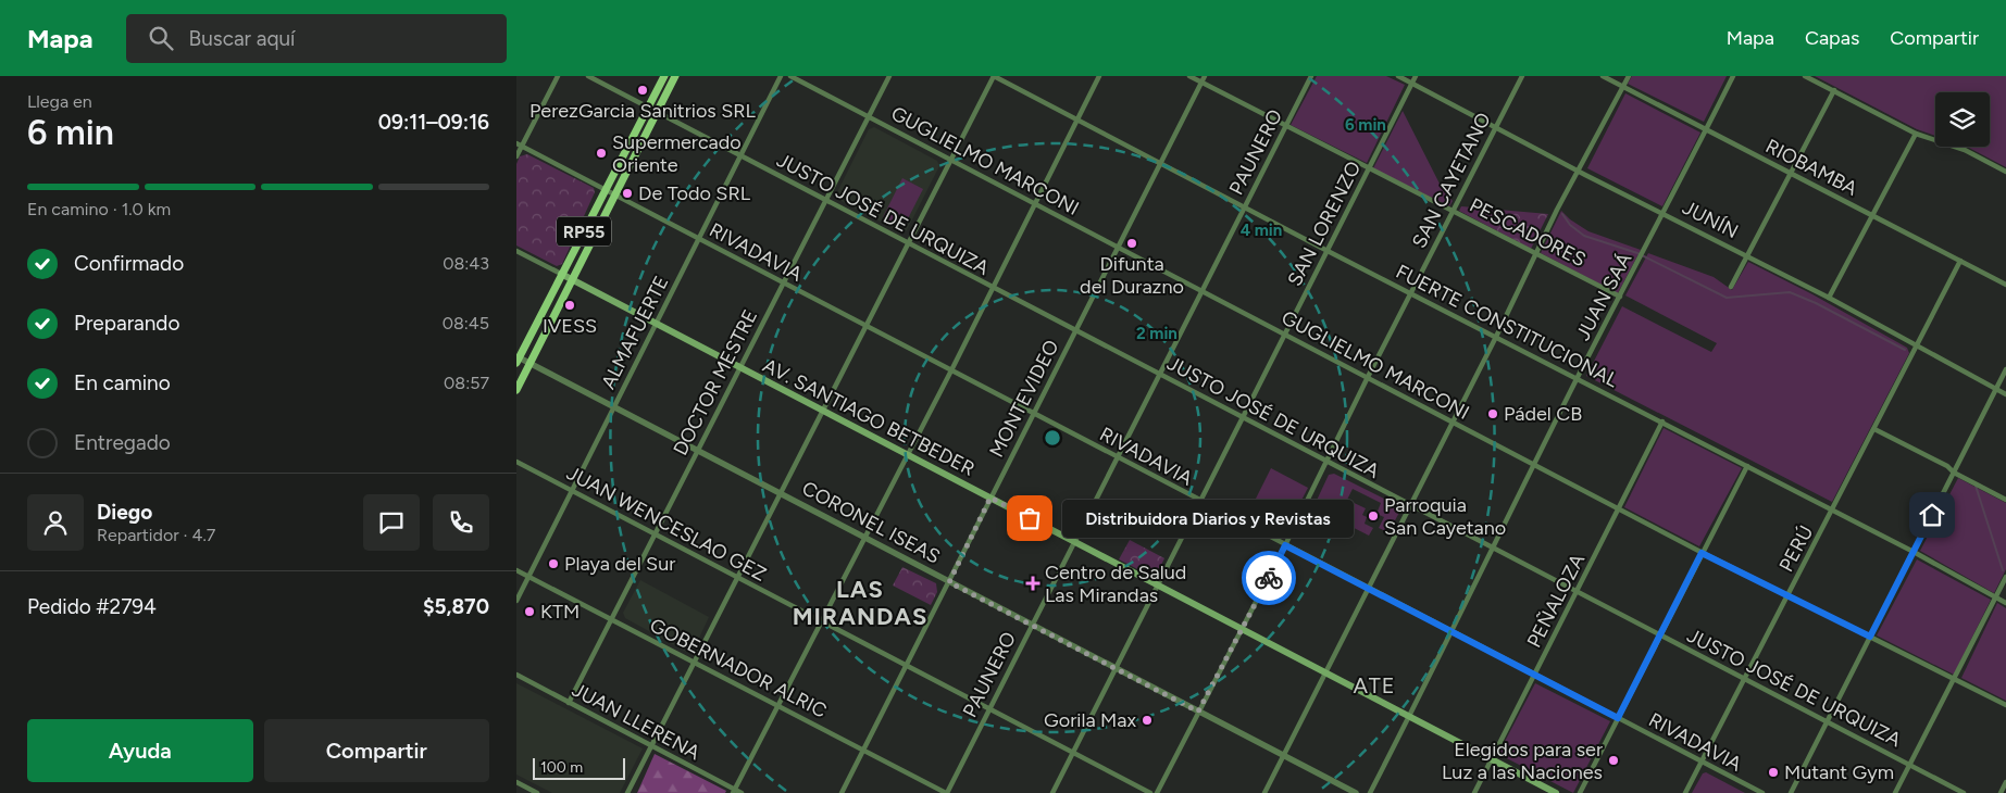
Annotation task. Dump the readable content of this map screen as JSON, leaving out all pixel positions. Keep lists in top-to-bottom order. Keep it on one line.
{"streets":{"main road":["RP55","AV. SANTIAGO BETBEDER"],"street":["PAUNERO","GUGLIELMO MARCONI","RIOBAMBA","SAN CAYETANO","JUSTO JOSÉ DE URQUIZA","JUNÍN","SAN LORENZO","PESCADORES","RIVADAVIA","JUAN SAÁ","FUERTE CONSTITUCIONAL","ALMAFUERTE","DOCTOR MESTRE","MONTEVIDEO","CORONEL ISEAS","JUAN WENCESLAO GEZ","PERÚ","PEÑALOZA","GOBERNADOR ALRIC","JUAN LLERENA"]},"crossings":[["PAUNERO","GUGLIELMO MARCONI"],["PAUNERO","JUSTO JOSÉ DE URQUIZA"],["PAUNERO","PESCADORES"],["PAUNERO","RIVADAVIA"],["PAUNERO","FUERTE CONSTITUCIONAL"],["PAUNERO","AV. SANTIAGO BETBEDER"],["PAUNERO","CORONEL ISEAS"],["PAUNERO","JUAN WENCESLAO GEZ"],["PAUNERO","GOBERNADOR ALRIC"],["GUGLIELMO MARCONI","SAN CAYETANO"],["GUGLIELMO MARCONI","SAN LORENZO"],["GUGLIELMO MARCONI","JUAN SAÁ"],["GUGLIELMO MARCONI","DOCTOR MESTRE"],["GUGLIELMO MARCONI","MONTEVIDEO"],["GUGLIELMO MARCONI","PERÚ"],["GUGLIELMO MARCONI","PEÑALOZA"],["RIOBAMBA","JUAN SAÁ"],["RIOBAMBA","PERÚ"],["SAN CAYETANO","JUSTO JOSÉ DE URQUIZA"],["SAN CAYETANO","JUNÍN"],["SAN CAYETANO","PESCADORES"],["SAN CAYETANO","RIVADAVIA"],["SAN CAYETANO","FUERTE CONSTITUCIONAL"],["SAN CAYETANO","AV. SANTIAGO BETBEDER"],["SAN CAYETANO","CORONEL ISEAS"],["JUSTO JOSÉ DE URQUIZA","SAN LORENZO"],["JUSTO JOSÉ DE URQUIZA","RP55"],["JUSTO JOSÉ DE URQUIZA","JUAN SAÁ"],["JUSTO JOSÉ DE URQUIZA","ALMAFUERTE"],["JUSTO JOSÉ DE URQUIZA","DOCTOR MESTRE"],["JUSTO JOSÉ DE URQUIZA","MONTEVIDEO"],["JUSTO JOSÉ DE URQUIZA","PERÚ"],["JUSTO JOSÉ DE URQUIZA","PEÑALOZA"],["JUNÍN","SAN LORENZO"],["JUNÍN","JUAN SAÁ"],["JUNÍN","PERÚ"],["SAN LORENZO","PESCADORES"],["SAN LORENZO","RIVADAVIA"],["SAN LORENZO","FUERTE CONSTITUCIONAL"],["SAN LORENZO","AV. SANTIAGO BETBEDER"],["SAN LORENZO","CORONEL ISEAS"],["SAN LORENZO","JUAN WENCESLAO GEZ"],["RP55","RIVADAVIA"],["RP55","AV. SANTIAGO BETBEDER"],["RP55","CORONEL ISEAS"],["PESCADORES","JUAN SAÁ"],["PESCADORES","MONTEVIDEO"],["RIVADAVIA","JUAN SAÁ"],["RIVADAVIA","ALMAFUERTE"],["RIVADAVIA","DOCTOR MESTRE"],["RIVADAVIA","MONTEVIDEO"],["RIVADAVIA","PERÚ"],["RIVADAVIA","PEÑALOZA"],["JUAN SAÁ","FUERTE CONSTITUCIONAL"],["JUAN SAÁ","AV. SANTIAGO BETBEDER"],["FUERTE CONSTITUCIONAL","MONTEVIDEO"],["FUERTE CONSTITUCIONAL","PERÚ"],["FUERTE CONSTITUCIONAL","PEÑALOZA"],["ALMAFUERTE","AV. SANTIAGO BETBEDER"],["ALMAFUERTE","CORONEL ISEAS"],["ALMAFUERTE","JUAN WENCESLAO GEZ"],["ALMAFUERTE","GOBERNADOR ALRIC"],["DOCTOR MESTRE","AV. SANTIAGO BETBEDER"],["DOCTOR MESTRE","CORONEL ISEAS"],["DOCTOR MESTRE","JUAN WENCESLAO GEZ"],["DOCTOR MESTRE","GOBERNADOR ALRIC"],["DOCTOR MESTRE","JUAN LLERENA"],["MONTEVIDEO","AV. SANTIAGO BETBEDER"],["MONTEVIDEO","CORONEL ISEAS"],["MONTEVIDEO","JUAN WENCESLAO GEZ"],["MONTEVIDEO","GOBERNADOR ALRIC"],["AV. SANTIAGO BETBEDER","PEÑALOZA"]],"districts":["LAS MIRANDAS","ATE"],"places":{"other":["PerezGarcia Sanitrios SRL","Supermercado Oriente","De Todo SRL","Difunta del Durazno","IVESS","Pádel CB","Parroquia San Cayetano","Distribuidora Diarios y Revistas","Playa del Sur","KTM","Gorila Max","Elegidos para ser Luz a las Naciones","Mutant Gym"],"health":["Centro de Salud Las Mirandas"]},"scale_bar":"100 m","page":{"header":"Mapa","search":"Buscar aquí","nav":["Mapa","Capas","Compartir"],"heading":["6 min","Llega en","09:11–09:16"],"panel":["Diego","Repartidor · 4.7","Pedido #2794","$5,870"],"bar":"En camino · 1.0 km","list":[["Confirmado","08:43"],["Preparando","08:45"],["En camino","08:57"],"Entregado"],"bubble":"Distribuidora Diarios y Revistas","buttons":["Ayuda","Compartir"],"scale":"100 m"},"rings":["6 min","4 min","2 min"]}
